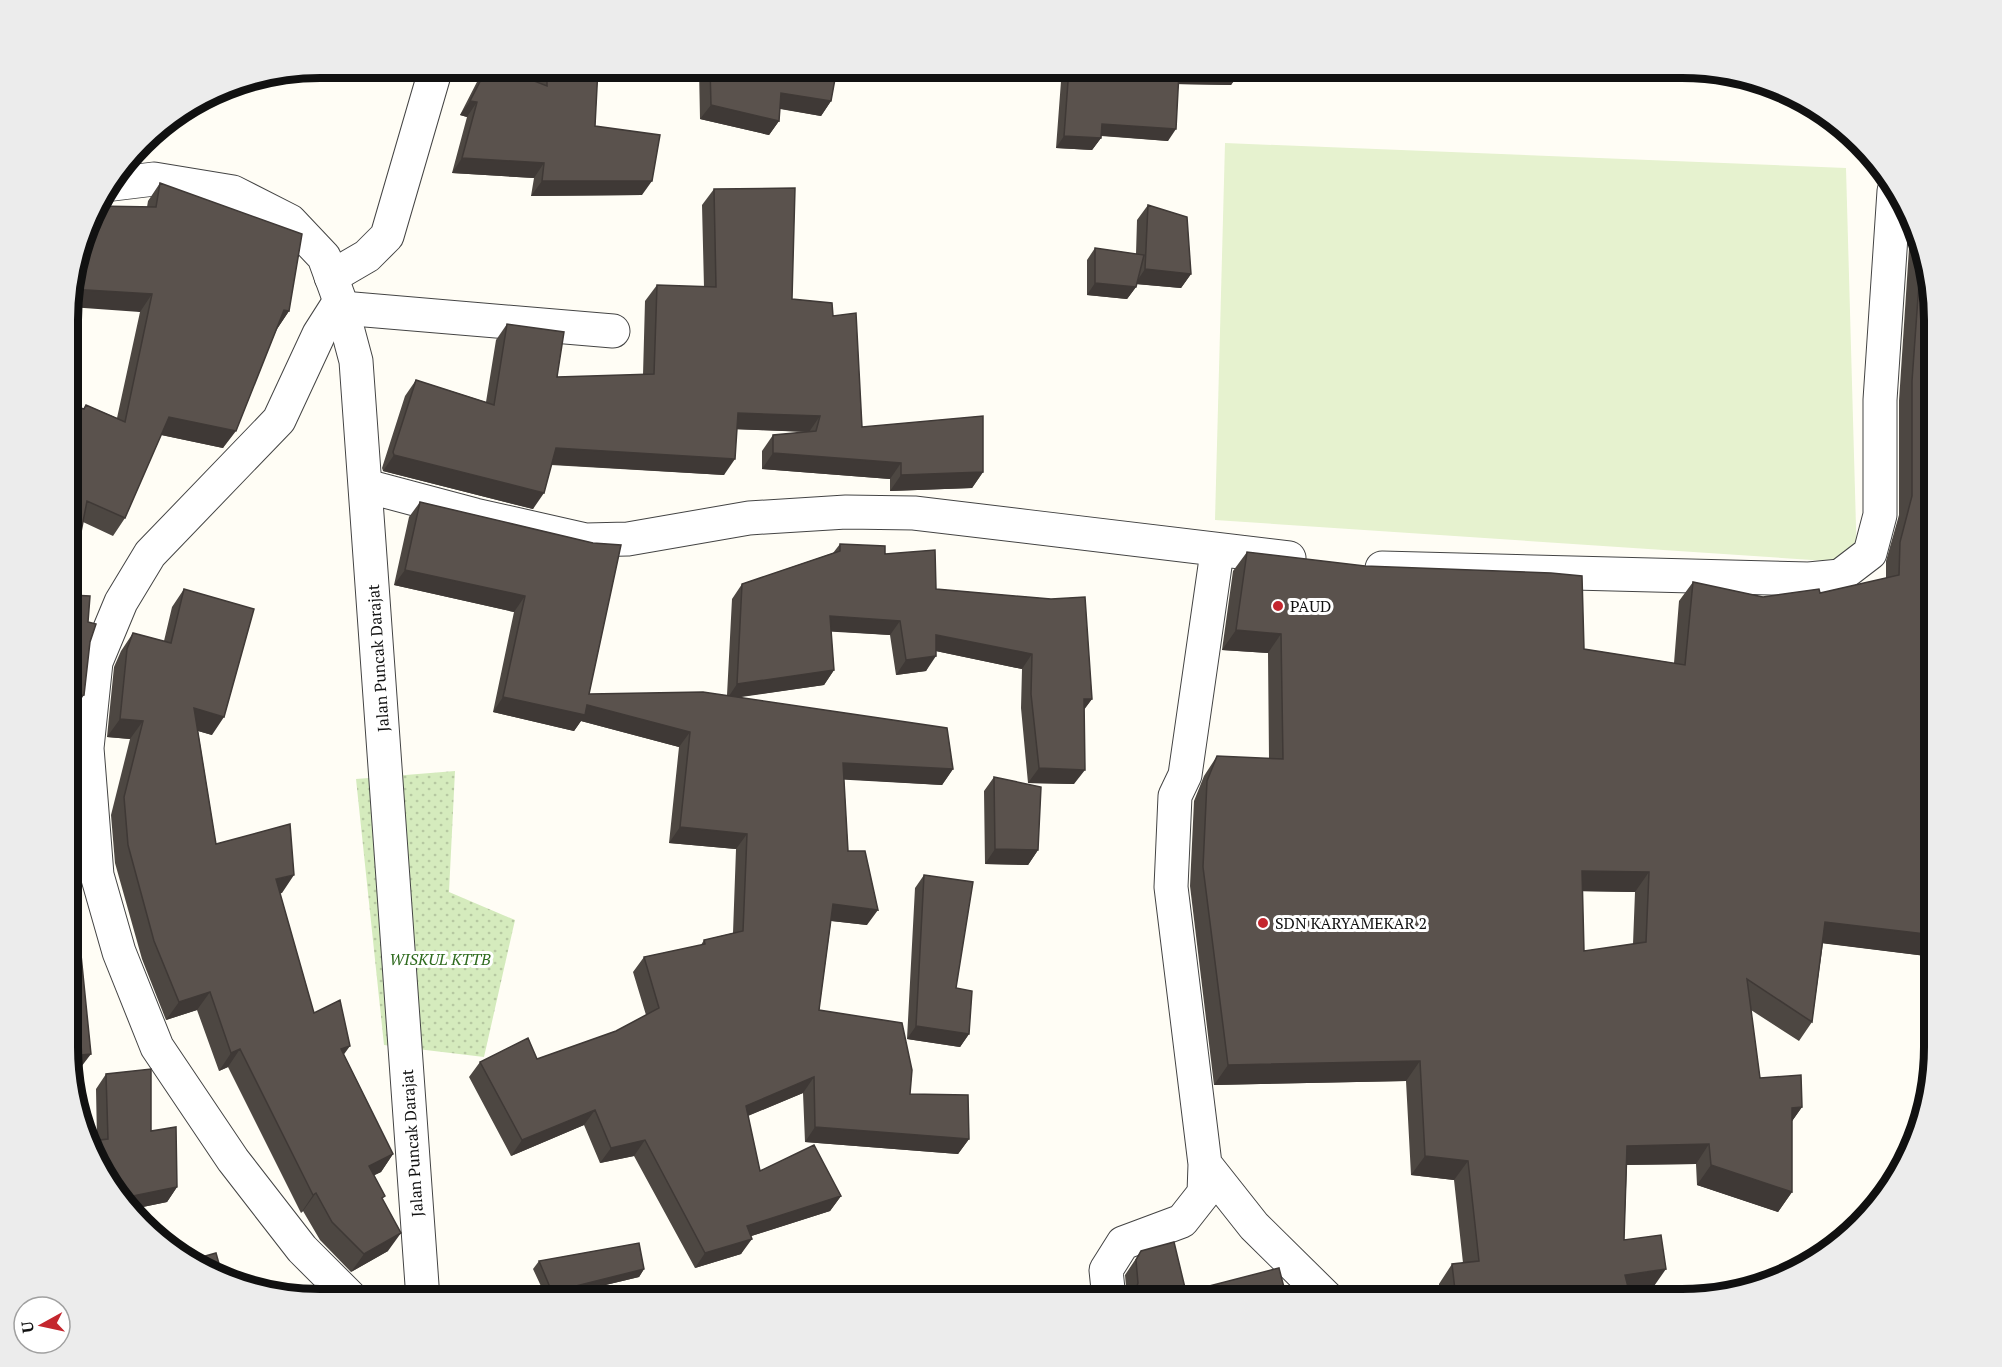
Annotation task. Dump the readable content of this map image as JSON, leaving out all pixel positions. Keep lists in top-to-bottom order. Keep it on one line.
{"streets":{"street":["Jalan Puncak Darajat"]},"parks":["WISKUL KTTB"],"places":["PAUD","SDN KARYAMEKAR 2"],"north":"left"}
